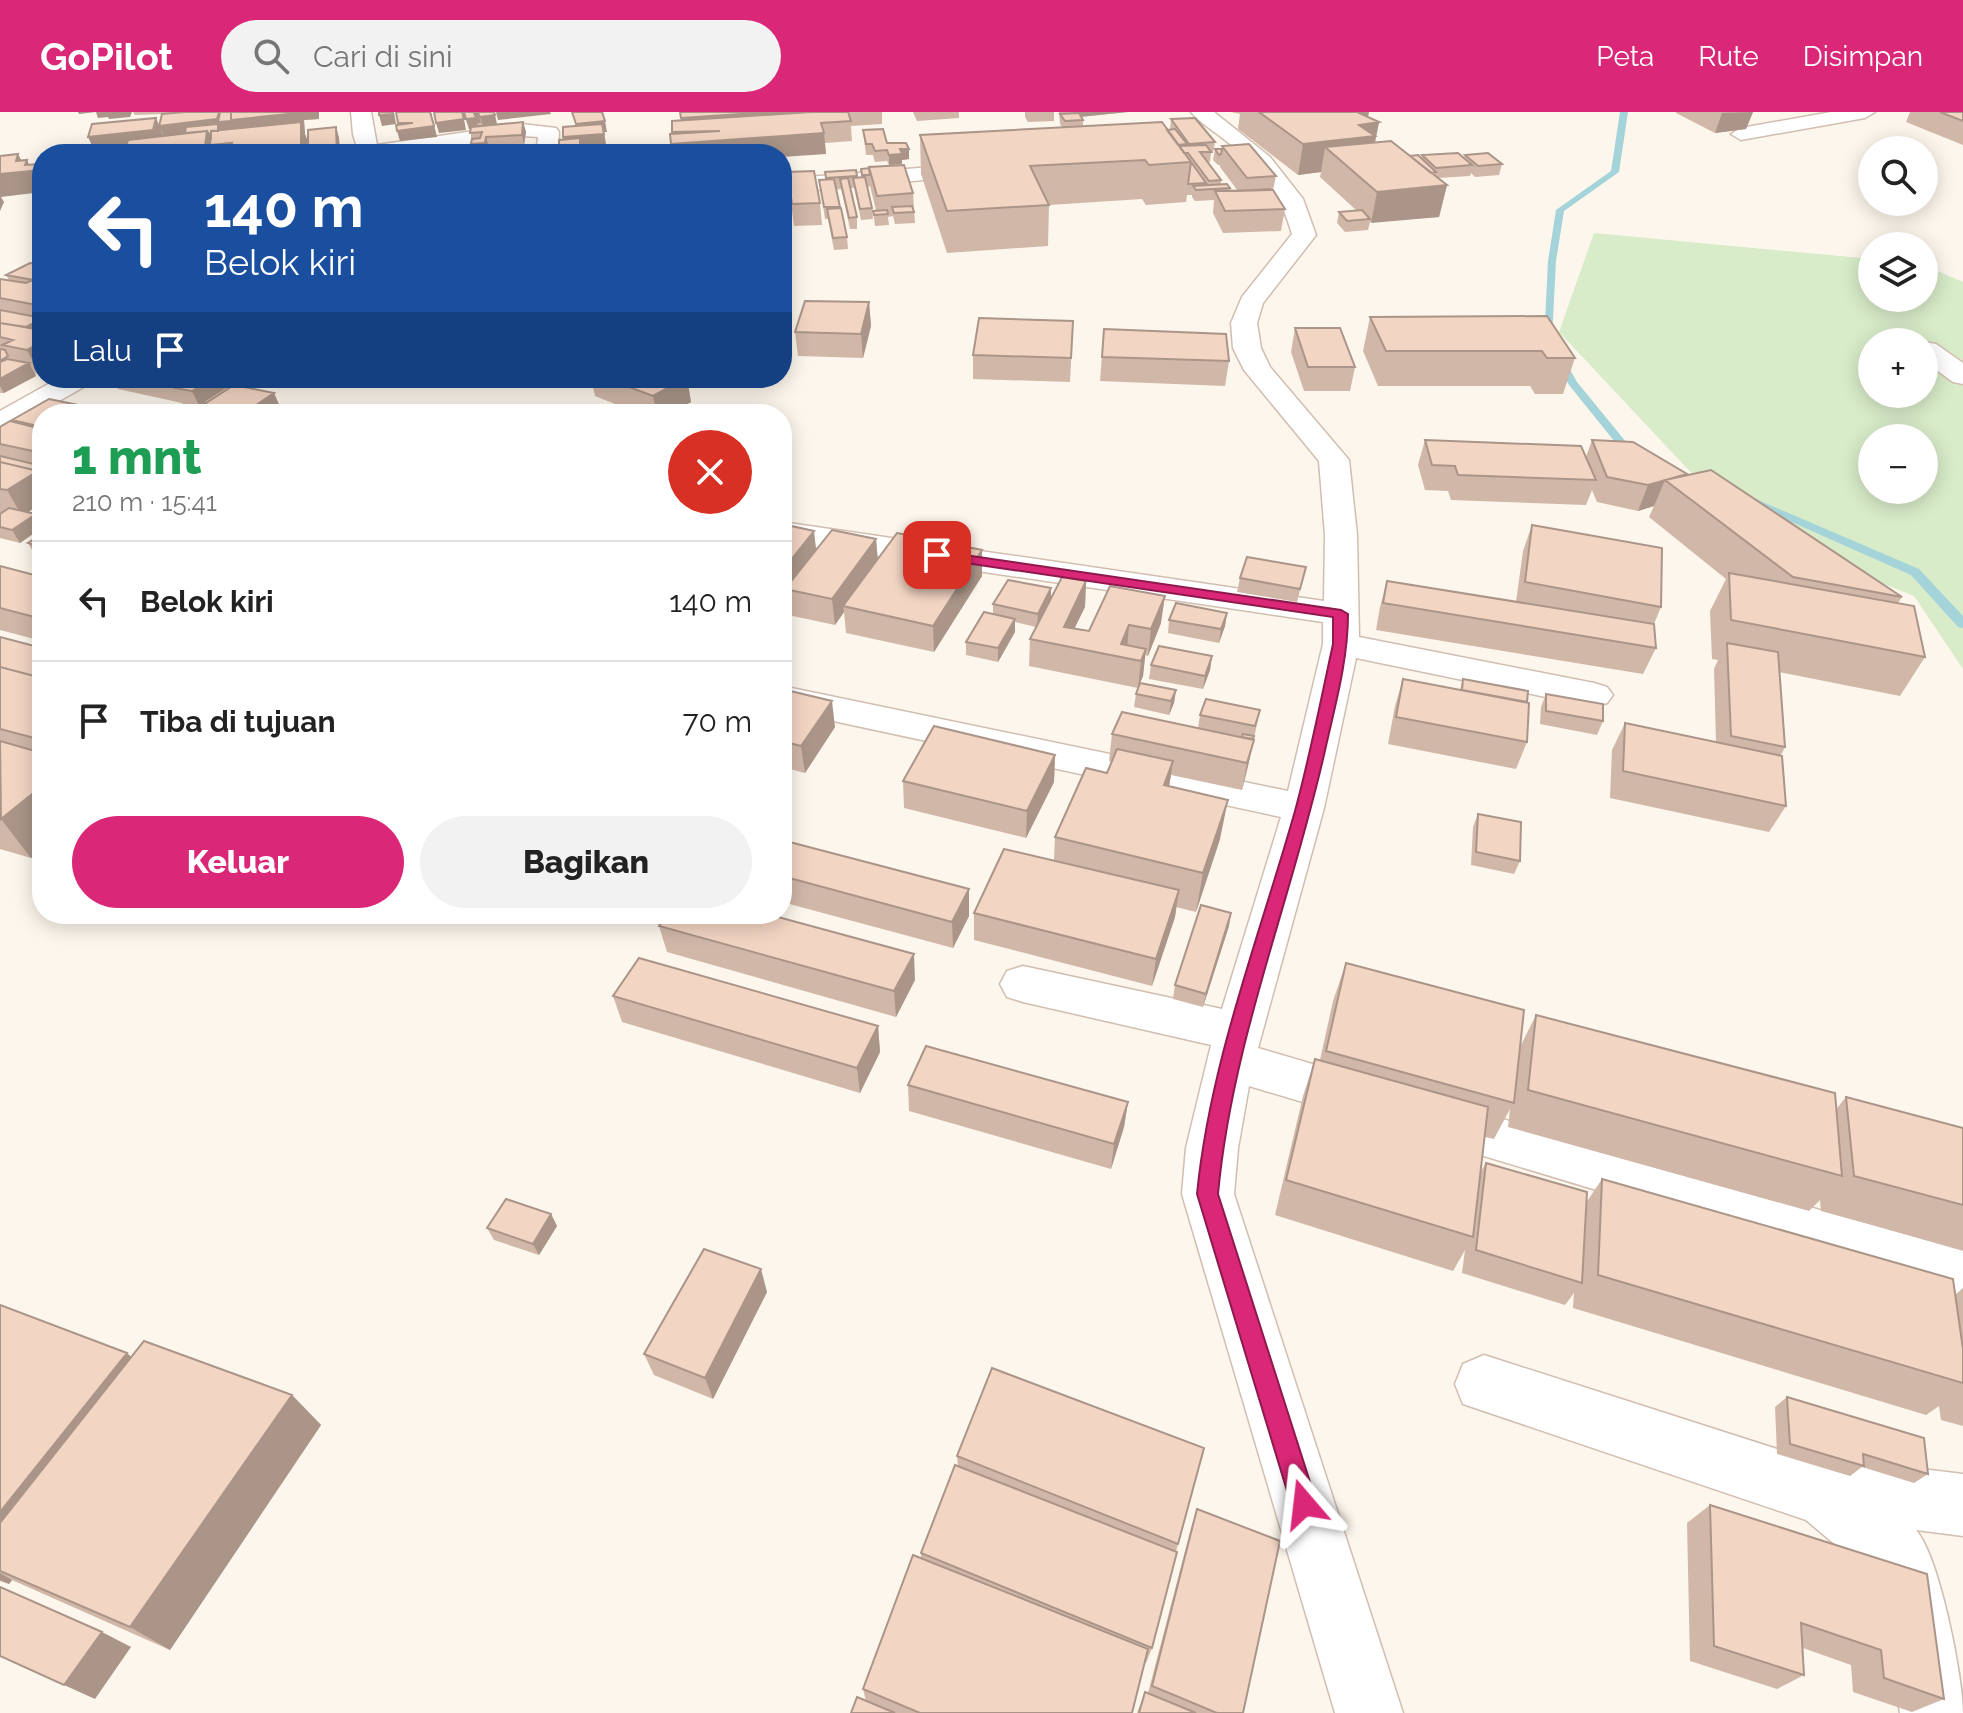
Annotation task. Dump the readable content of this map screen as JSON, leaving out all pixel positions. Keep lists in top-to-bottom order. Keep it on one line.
{"page":{"header":"GoPilot","search":"Cari di sini","nav":["Peta","Rute","Disimpan"],"map_buttons":["+","−"],"turn":["140 m","Belok kiri"],"then":"Lalu","heading":["1 mnt","210 m · 15:41"],"list":[{"name":"Belok kiri","value":"140 m"},{"name":"Tiba di tujuan","value":"70 m"}],"buttons":["Keluar","Bagikan"]}}
